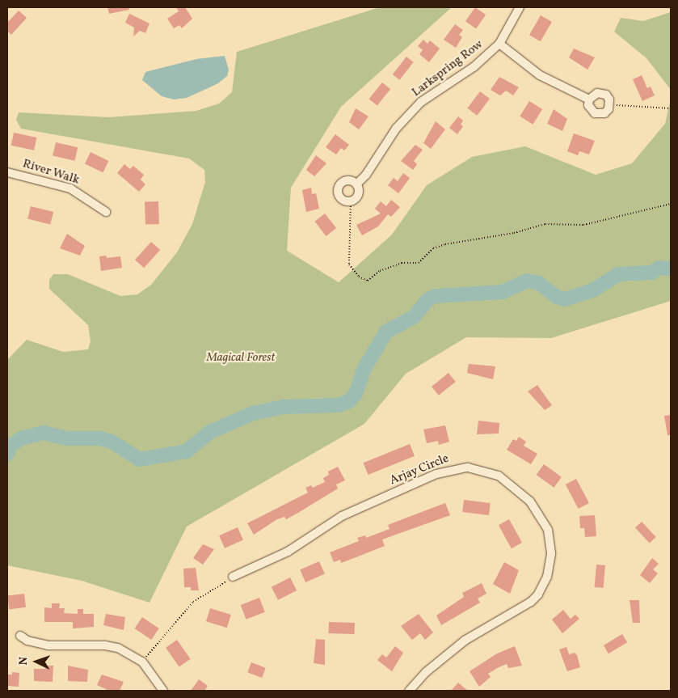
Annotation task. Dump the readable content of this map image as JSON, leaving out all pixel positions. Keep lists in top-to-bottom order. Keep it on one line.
{"streets":{"street":["Larkspring Row","River Walk","Arjay Circle"]},"parks":["Magical Forest"],"north":"left"}
